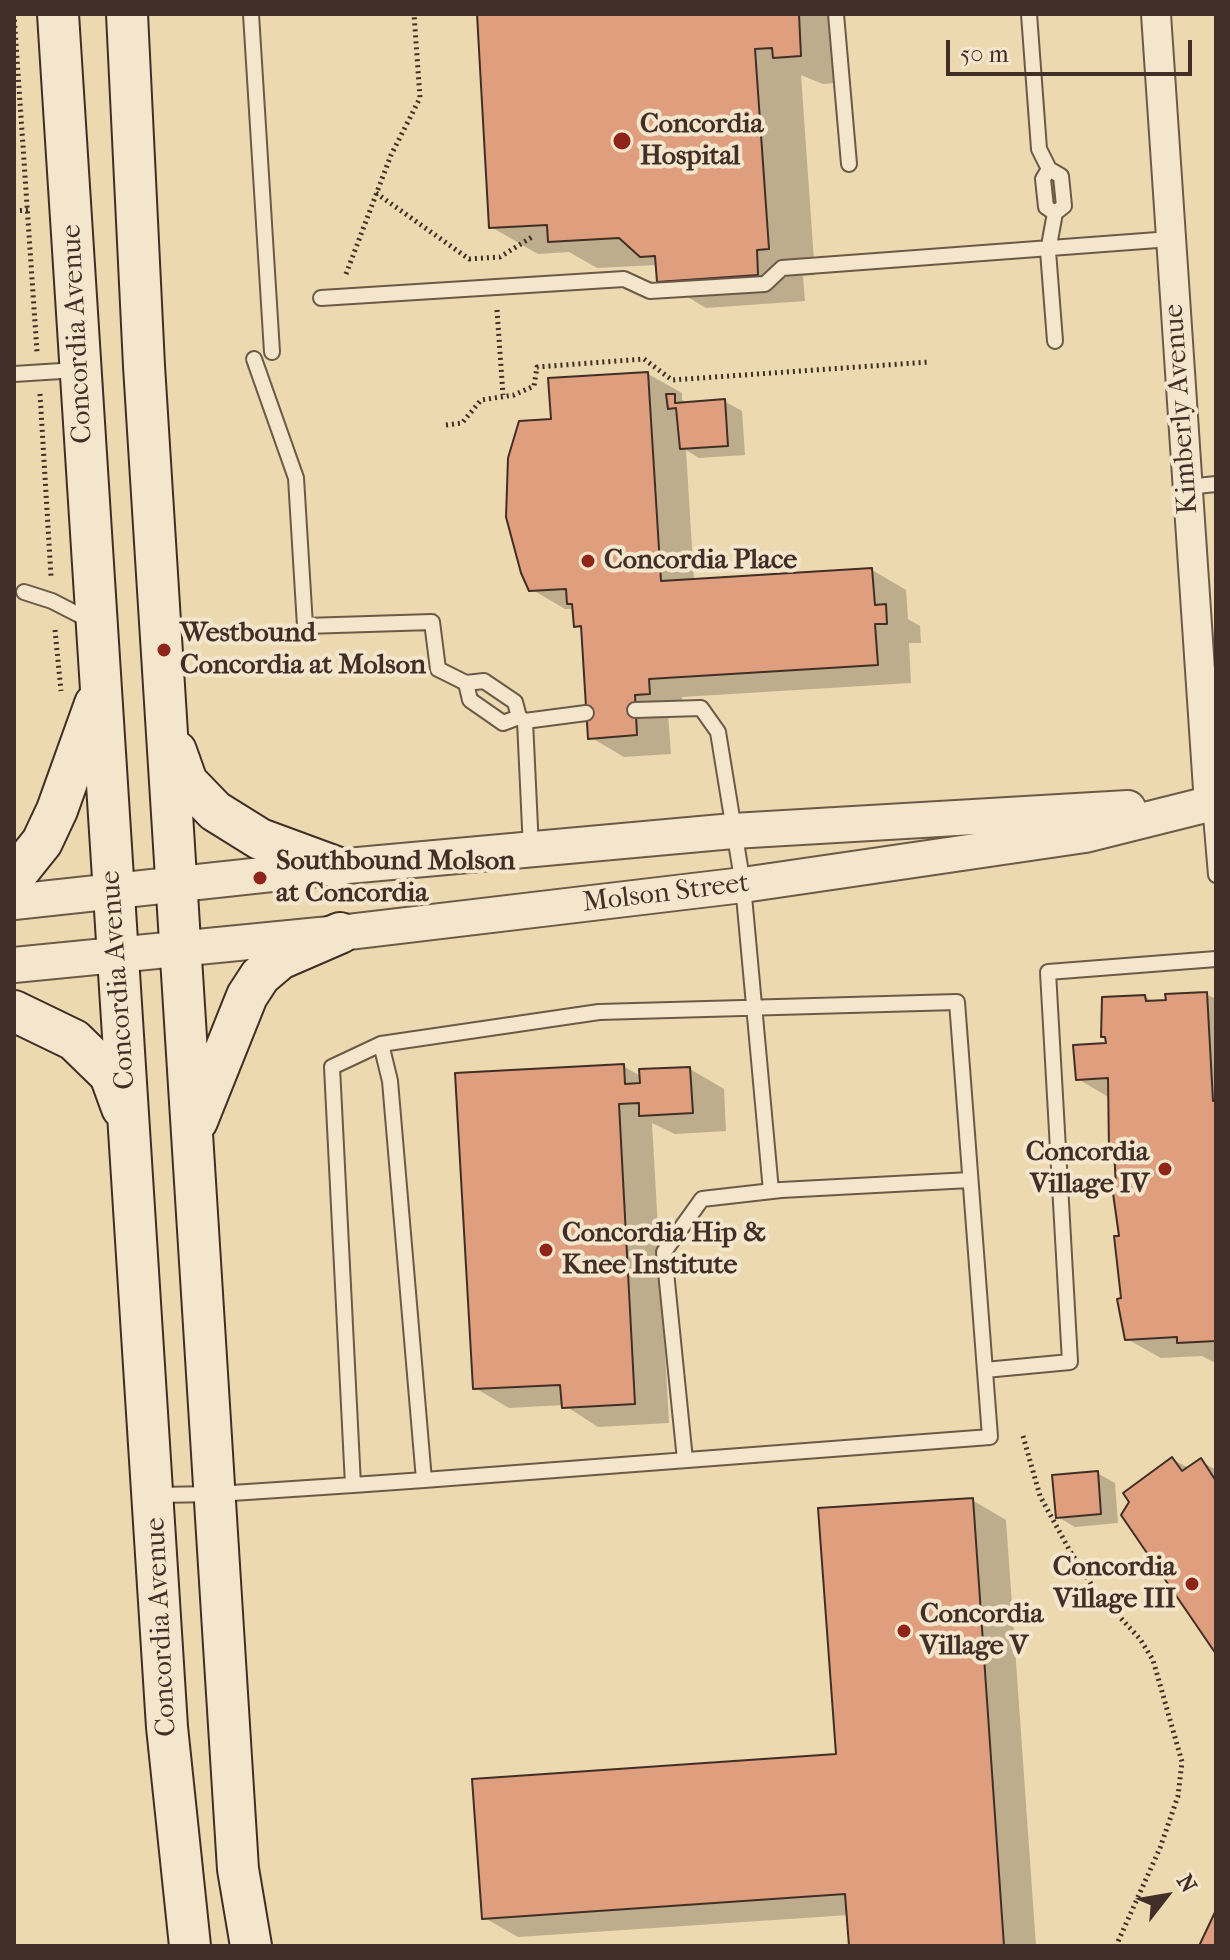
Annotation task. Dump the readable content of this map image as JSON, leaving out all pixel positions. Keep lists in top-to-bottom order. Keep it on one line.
{"streets":{"main road":["Concordia Avenue"],"street":["Kimberly Avenue","Molson Street"]},"crossings":[["Concordia Avenue","Molson Street"],["Kimberly Avenue","Molson Street"]],"places":["Concordia Hospital","Concordia Place","Westbound Concordia at Molson","Southbound Molson at Concordia","Concordia Village IV","Concordia Hip & Knee Institute","Concordia Village III","Concordia Village V"],"scale_bar":"50 m","north":"top right"}
